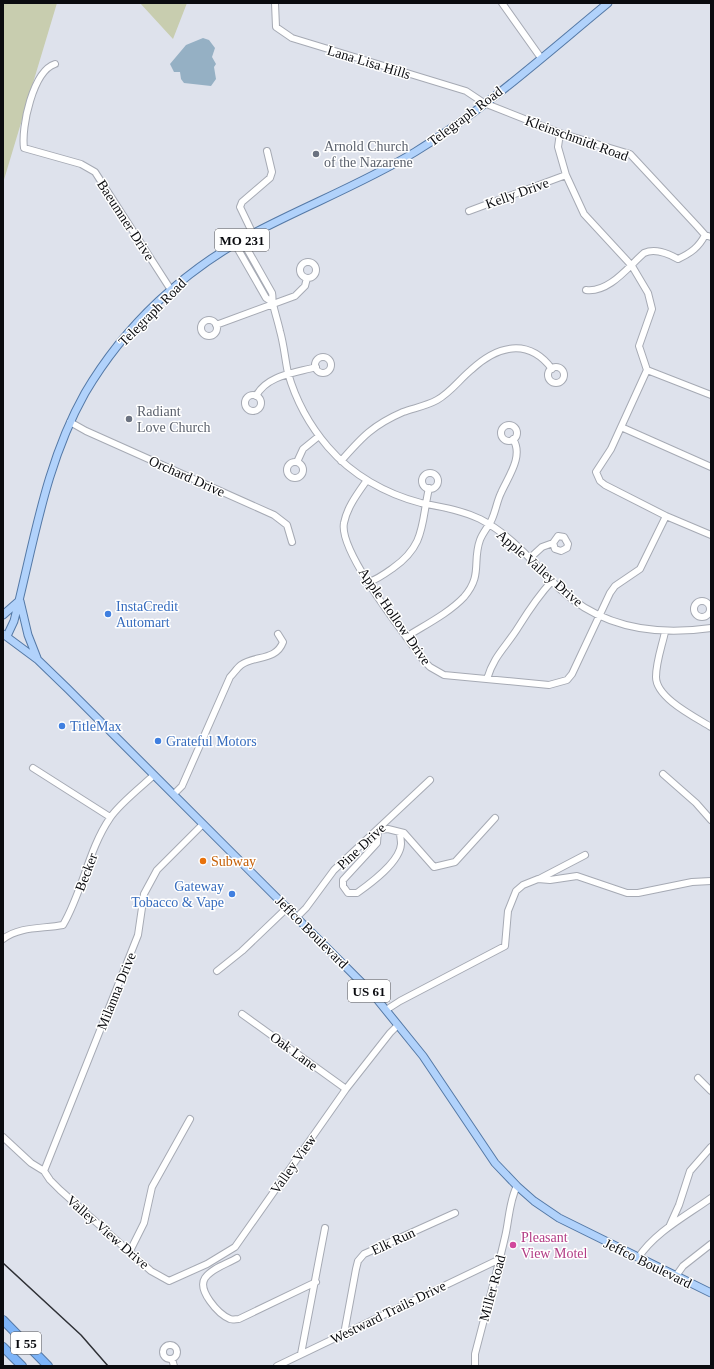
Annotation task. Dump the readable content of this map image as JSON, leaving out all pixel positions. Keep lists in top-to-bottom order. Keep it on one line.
{"streets":{"highway":["I 55"],"main road":["Telegraph Road","MO 231","Jeffco Boulevard","US 61"],"street":["Lana Lisa Hills","Kleinschmidt Road","Kelly Drive","Baeumner Drive","Orchard Drive","Apple Valley Drive","Apple Hollow Drive","Pine Drive","Becker","Milanna Drive","Oak Lane","Valley View","Valley View Drive","Elk Run","Miller Road","Westward Trails Drive"]},"crossings":[["Lana Lisa Hills","Telegraph Road"],["Lana Lisa Hills","Kleinschmidt Road"],["Telegraph Road","Kleinschmidt Road"],["Telegraph Road","Baeumner Drive"],["Telegraph Road","Orchard Drive"],["Telegraph Road","Apple Valley Drive"],["Telegraph Road","Jeffco Boulevard"],["Apple Valley Drive","Apple Hollow Drive"],["Pine Drive","Jeffco Boulevard"],["Becker","Jeffco Boulevard"],["Jeffco Boulevard","Milanna Drive"],["Jeffco Boulevard","Valley View"],["Jeffco Boulevard","Miller Road"],["Milanna Drive","Valley View Drive"],["Oak Lane","Valley View"],["Valley View","Valley View Drive"],["Elk Run","Westward Trails Drive"],["Miller Road","Westward Trails Drive"]],"places":["Arnold Church of the Nazarene","Radiant Love Church","InstaCredit Automart","TitleMax","Grateful Motors","Subway","Gateway Tobacco & Vape","Pleasant View Motel"]}
